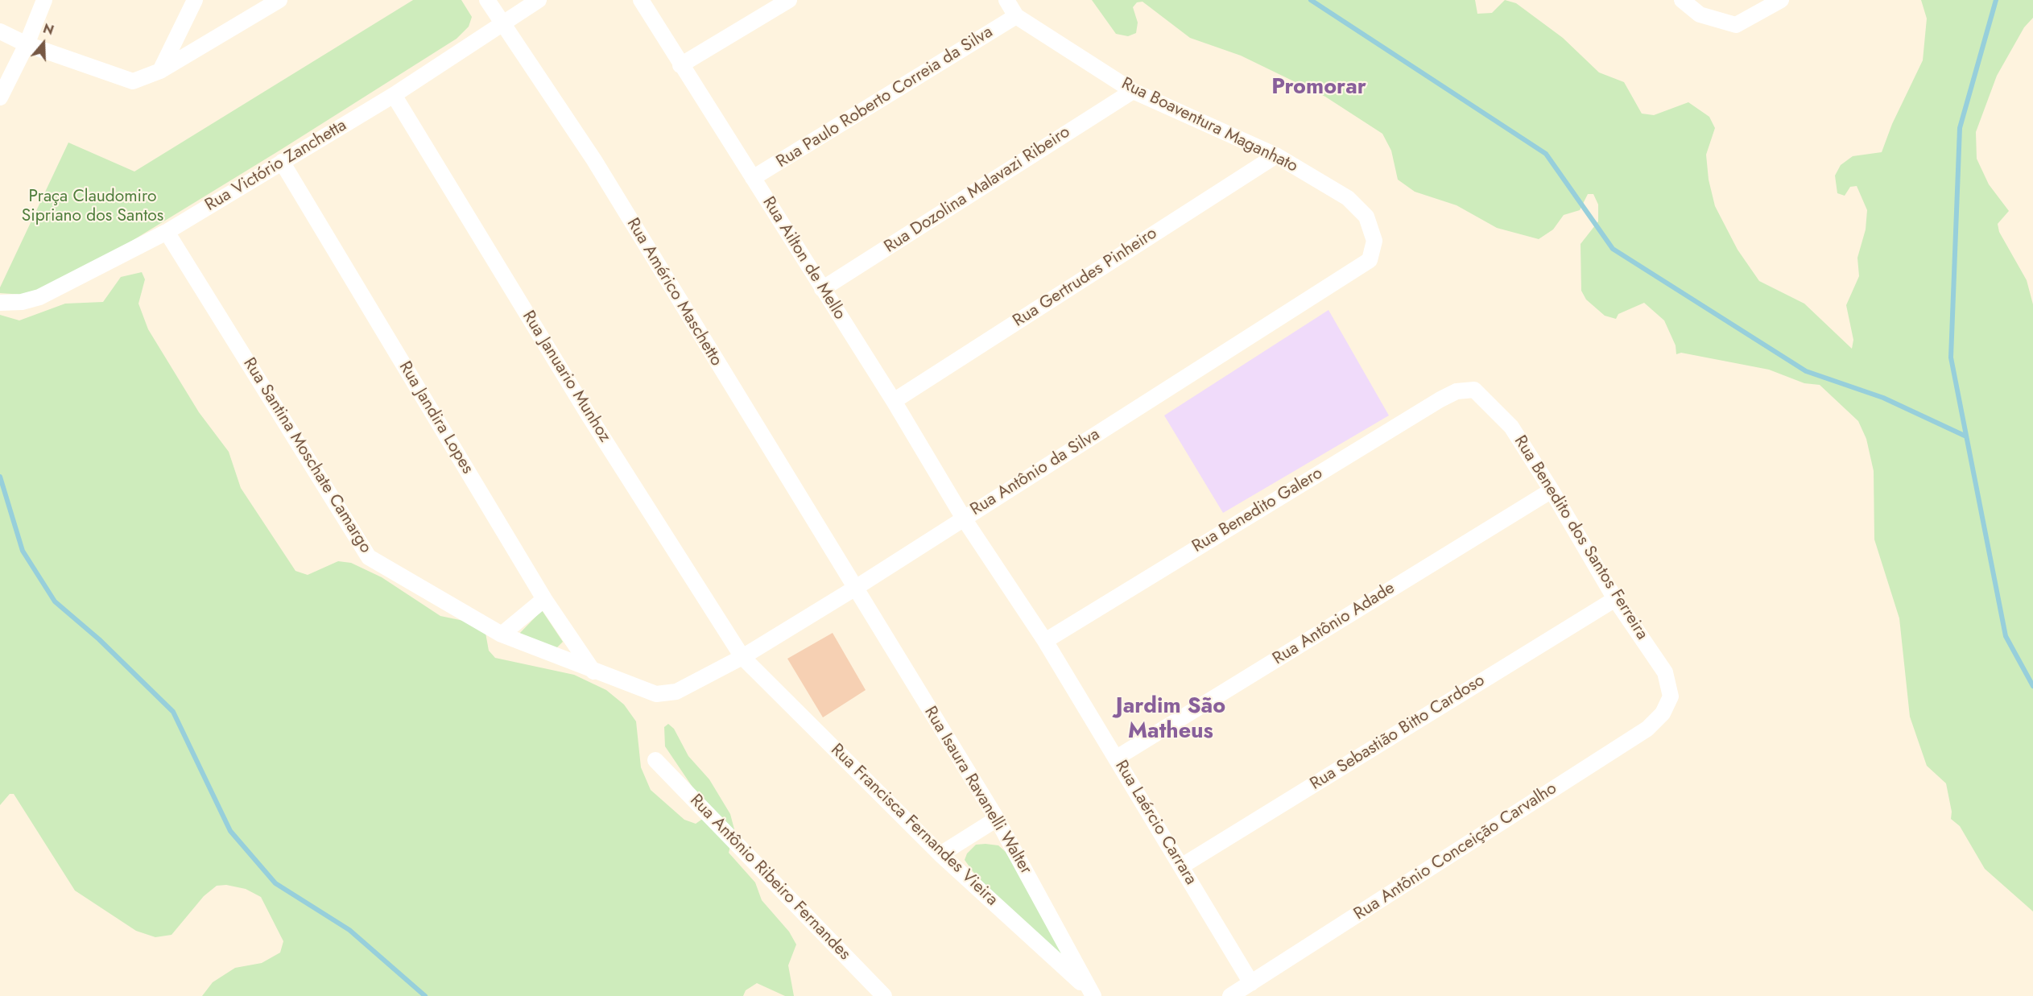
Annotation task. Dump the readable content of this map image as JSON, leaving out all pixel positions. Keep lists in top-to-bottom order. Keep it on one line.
{"streets":{"street":["Rua Paulo Roberto Correia da Silva","Rua Boaventura Maganhato","Rua Victório Zanchetta","Rua Dozolina Malavazi Ribeiro","Rua Ailton de Mello","Rua Gertrudes Pinheiro","Rua Américo Maschetto","Rua Januario Munhoz","Rua Jandira Lopes","Rua Santina Moschate Camargo","Rua Antônio da Silva","Rua Benedito Galero","Rua Benedito dos Santos Ferreira","Rua Antônio Adade","Rua Sebastião Bitto Cardoso","Rua Isaura Ravanelli Walter","Rua Laércio Carrara","Rua Francisca Fernandes Vieira","Rua Antônio Conceição Carvalho","Rua Antônio Ribeiro Fernandes"]},"crossings":[["Rua Paulo Roberto Correia da Silva","Rua Boaventura Maganhato"],["Rua Paulo Roberto Correia da Silva","Rua Ailton de Mello"],["Rua Boaventura Maganhato","Rua Dozolina Malavazi Ribeiro"],["Rua Boaventura Maganhato","Rua Gertrudes Pinheiro"],["Rua Boaventura Maganhato","Rua Antônio da Silva"],["Rua Victório Zanchetta","Rua Américo Maschetto"],["Rua Victório Zanchetta","Rua Januario Munhoz"],["Rua Victório Zanchetta","Rua Jandira Lopes"],["Rua Victório Zanchetta","Rua Santina Moschate Camargo"],["Rua Dozolina Malavazi Ribeiro","Rua Ailton de Mello"],["Rua Ailton de Mello","Rua Gertrudes Pinheiro"],["Rua Ailton de Mello","Rua Antônio da Silva"],["Rua Ailton de Mello","Rua Laércio Carrara"],["Rua Américo Maschetto","Rua Antônio da Silva"],["Rua Américo Maschetto","Rua Isaura Ravanelli Walter"],["Rua Januario Munhoz","Rua Antônio da Silva"],["Rua Januario Munhoz","Rua Francisca Fernandes Vieira"],["Rua Jandira Lopes","Rua Santina Moschate Camargo"],["Rua Santina Moschate Camargo","Rua Antônio da Silva"],["Rua Antônio da Silva","Rua Isaura Ravanelli Walter"],["Rua Antônio da Silva","Rua Laércio Carrara"],["Rua Antônio da Silva","Rua Francisca Fernandes Vieira"],["Rua Benedito Galero","Rua Benedito dos Santos Ferreira"],["Rua Benedito Galero","Rua Laércio Carrara"],["Rua Benedito dos Santos Ferreira","Rua Antônio Adade"],["Rua Benedito dos Santos Ferreira","Rua Sebastião Bitto Cardoso"],["Rua Benedito dos Santos Ferreira","Rua Antônio Conceição Carvalho"],["Rua Antônio Adade","Rua Laércio Carrara"],["Rua Sebastião Bitto Cardoso","Rua Laércio Carrara"],["Rua Isaura Ravanelli Walter","Rua Francisca Fernandes Vieira"],["Rua Laércio Carrara","Rua Antônio Conceição Carvalho"]],"districts":["Promorar","Jardim São Matheus"],"parks":["Praça Claudomiro Sipriano dos Santos"],"north":"top"}
